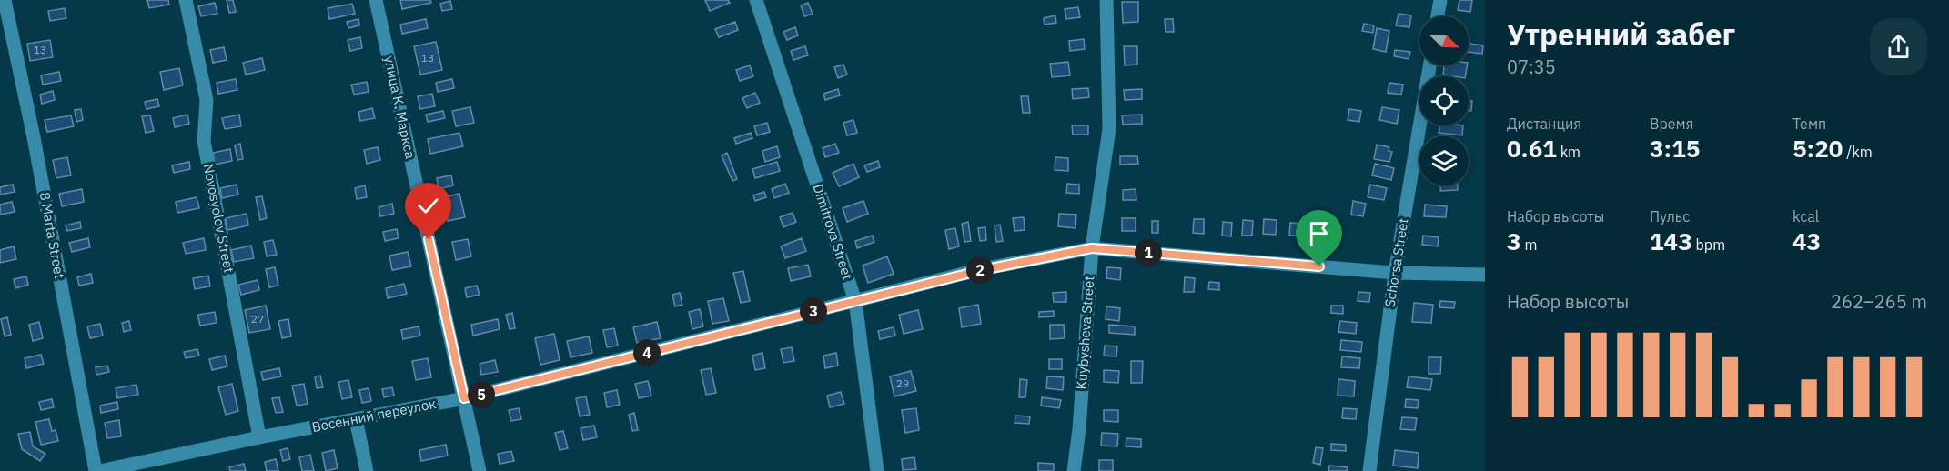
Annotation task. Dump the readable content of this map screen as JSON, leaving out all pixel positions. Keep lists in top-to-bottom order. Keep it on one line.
{"streets":{"street":["улица К. Маркса","Novosyolov Street","Dimitrova Street","8 Marta Street","Schorsa Street","Kuybysheva Street","Весенний переулок"]},"crossings":[["улица К. Маркса","Весенний переулок"],["Novosyolov Street","Весенний переулок"],["Dimitrova Street","Весенний переулок"],["8 Marta Street","Весенний переулок"],["Schorsa Street","Весенний переулок"],["Kuybysheva Street","Весенний переулок"]],"house_numbers":["13","13","27","29"],"north":"bottom right","page":{"heading":["Утренний забег","07:35"],"stats":[["Дистанция","0.61 km"],["Время","3:15"],["Темп","5:20 /km"],["Набор высоты","3 m"],["Пульс","143 bpm"],["kcal","43"]],"pins":["1","2","3","4","5"],"chart":["Набор высоты","262–265 m"]}}
